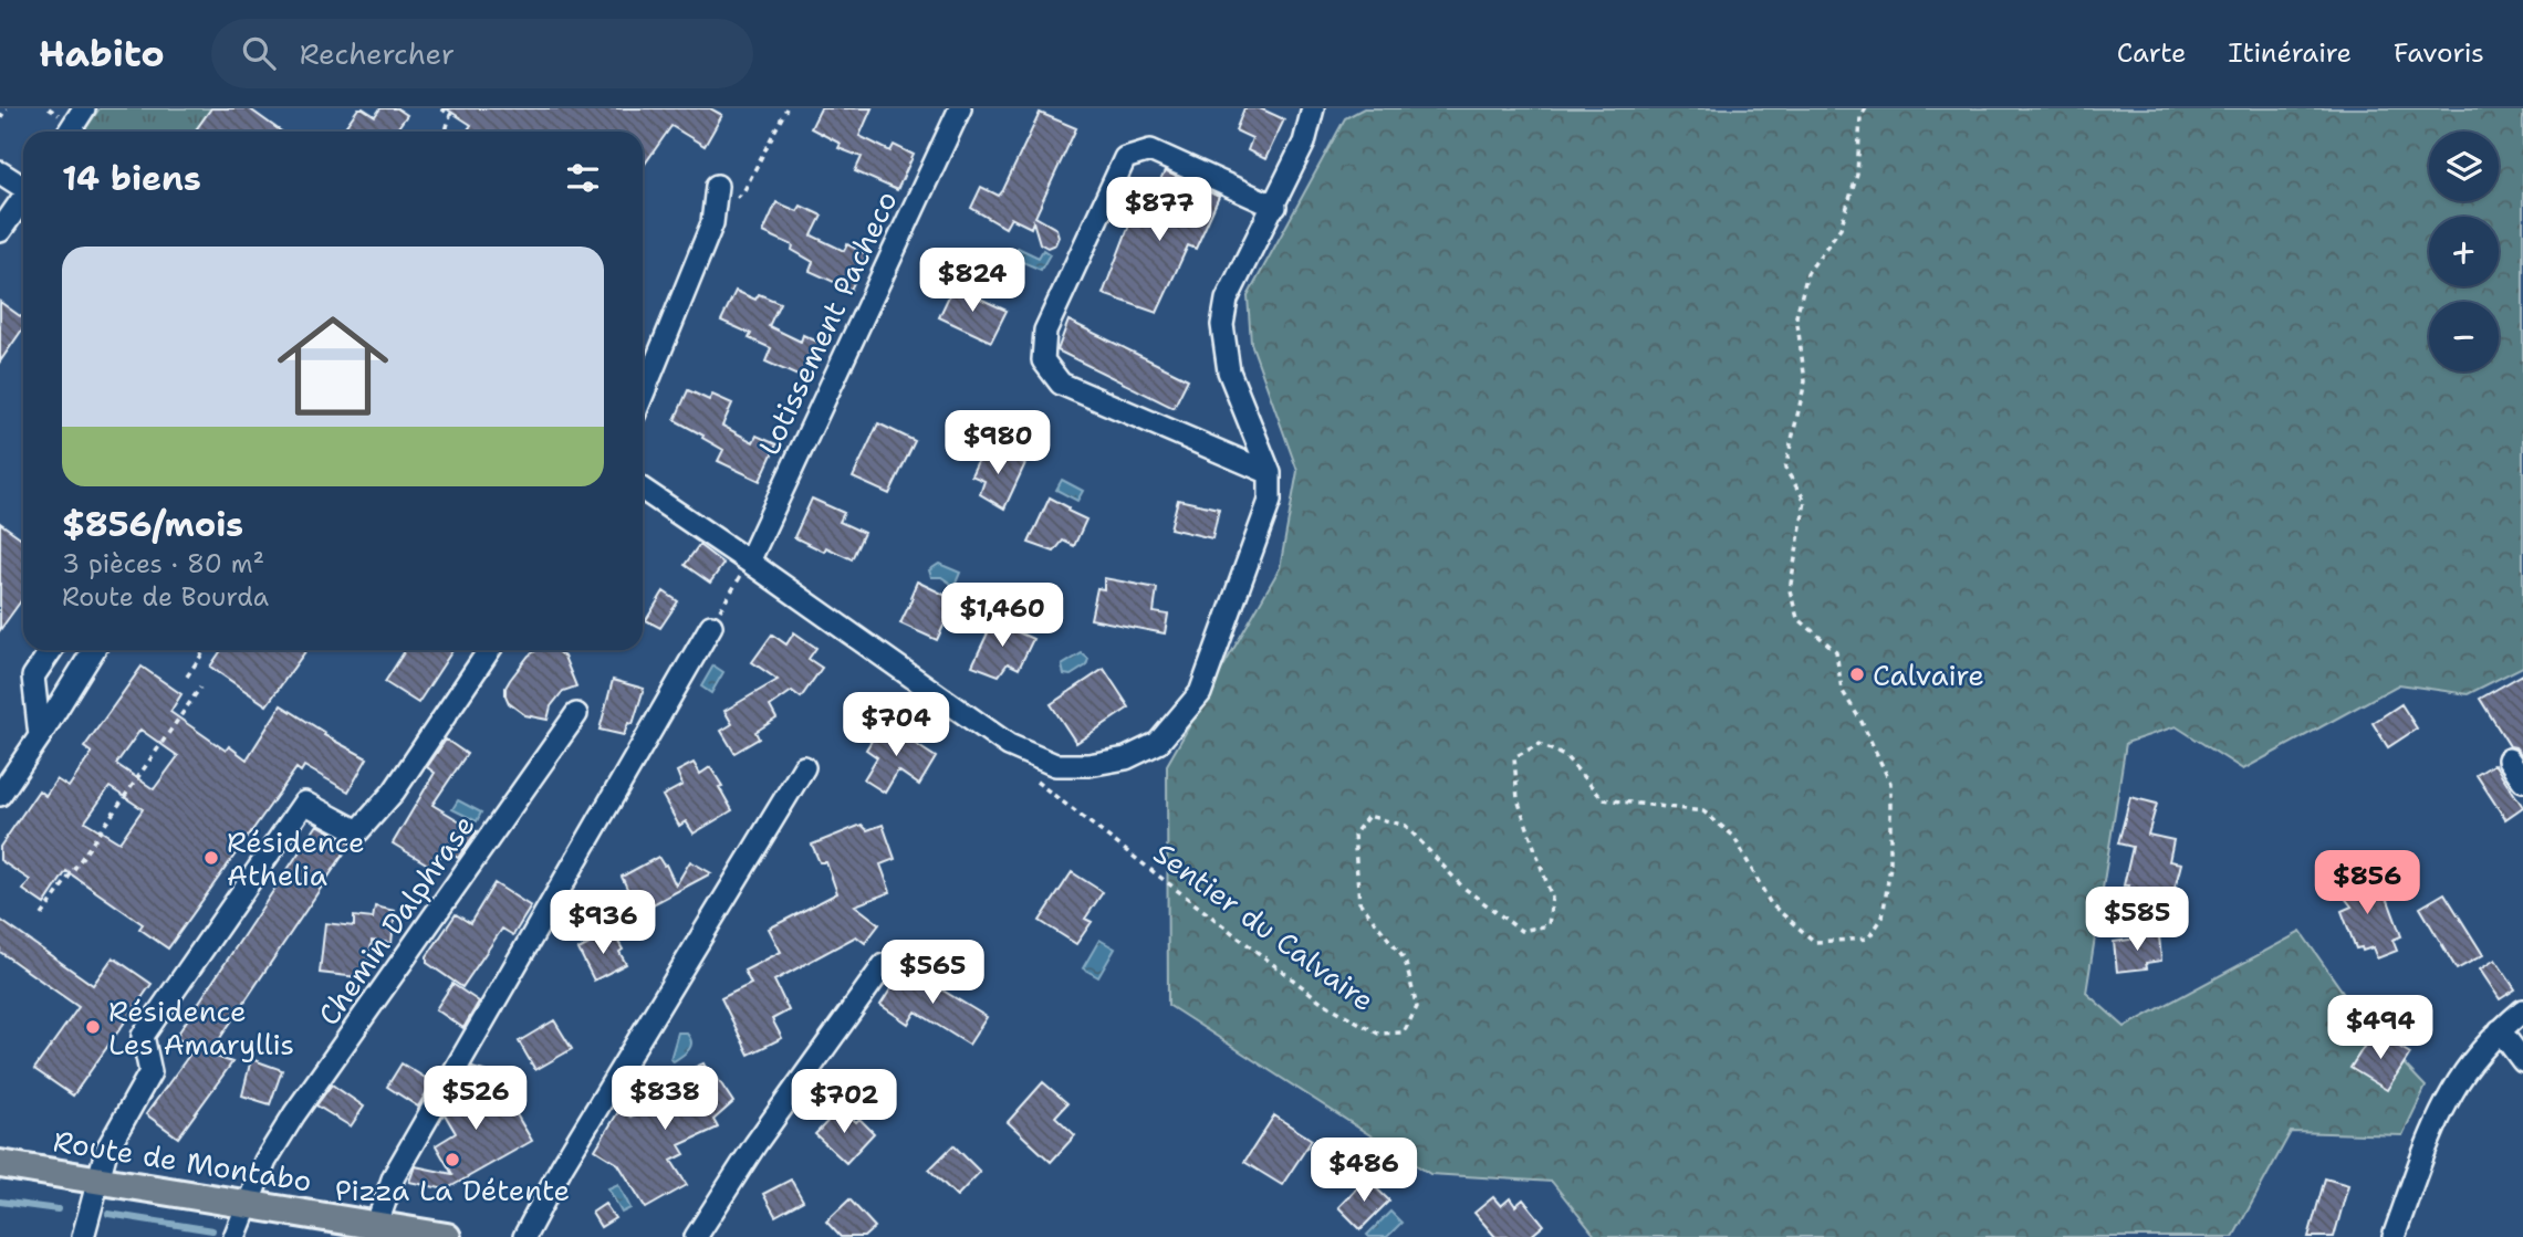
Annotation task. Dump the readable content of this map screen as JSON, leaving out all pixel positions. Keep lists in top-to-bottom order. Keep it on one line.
{"streets":{"main road":["Route de Montabo"],"street":["Lotissement Pacheco","Chemin Dalphrase"],"path":["Sentier du Calvaire"]},"crossings":[["Chemin Dalphrase","Route de Montabo"]],"places":["Calvaire","Résidence Athelia","Résidence Les Amaryllis","Pizza La Détente"],"page":{"header":"Habito","search":"Rechercher","nav":["Carte","Itinéraire","Favoris"],"map_buttons":["+","−"],"heading":"14 biens","price":["$877","$824","$980","$1,460","$704","$856","$585","$936","$565","$494","$526","$838","$702","$486"],"list":[{"name":"$856/mois","note":"3 pièces · 80 m² · Route de Bourda"}]}}
